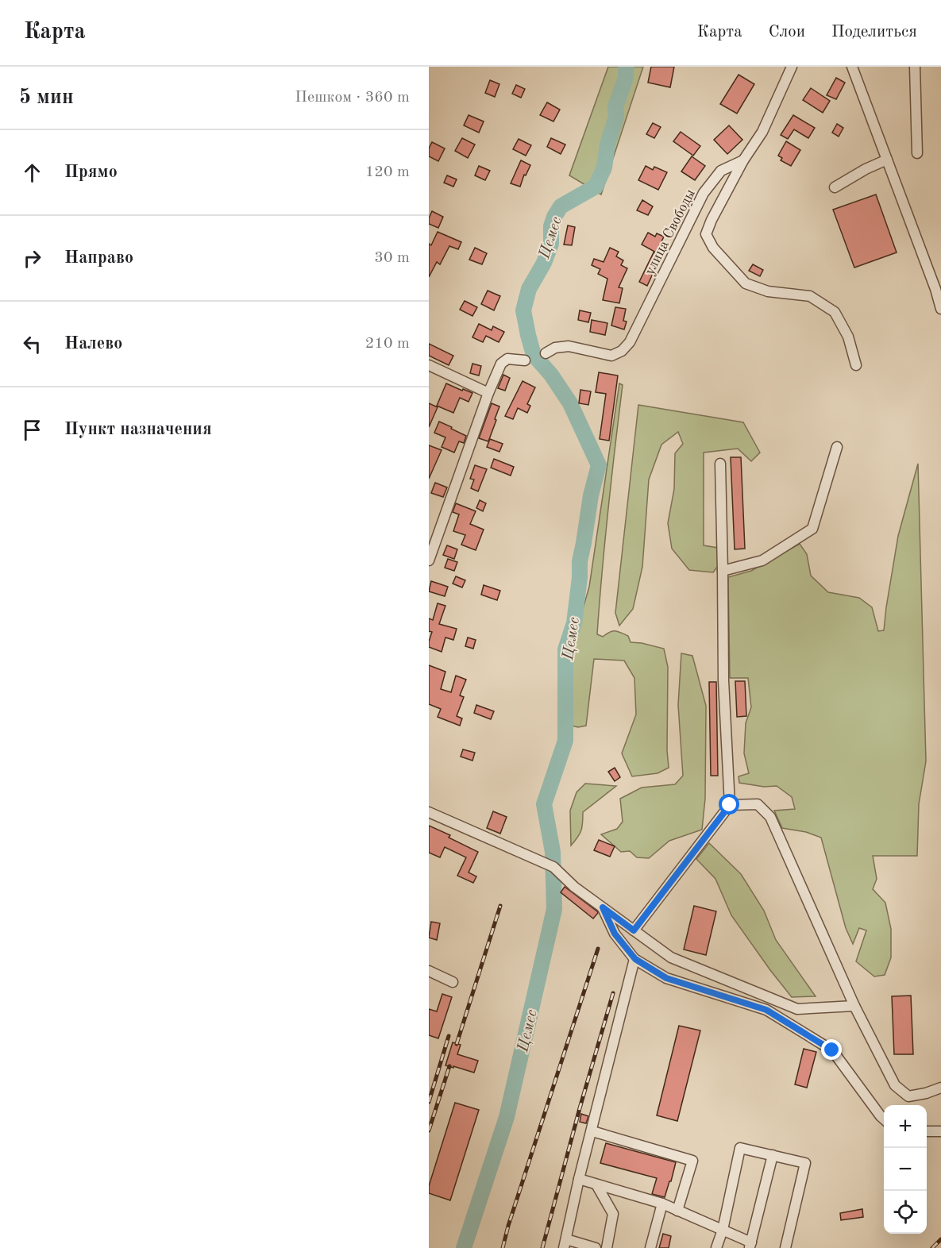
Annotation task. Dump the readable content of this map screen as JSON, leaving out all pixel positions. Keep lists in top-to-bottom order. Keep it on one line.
{"streets":{"street":["улица Свободы"]},"water":["Цемес"],"page":{"header":"Карта","nav":["Карта","Слои","Поделиться"],"heading":["5 мин","Пешком · 360 m"],"list":[["Прямо","120 m"],["Направо","30 m"],["Налево","210 m"],"Пункт назначения"],"map_buttons":["+","−"]}}
